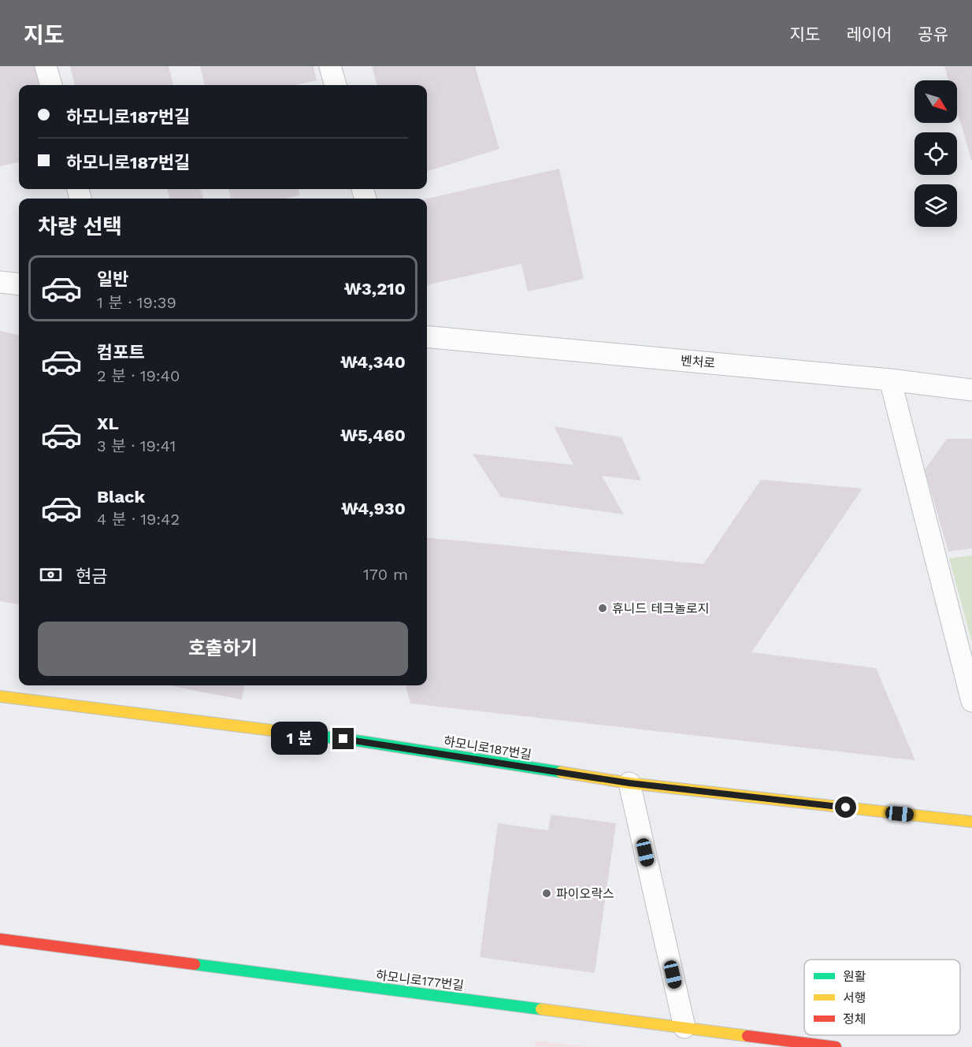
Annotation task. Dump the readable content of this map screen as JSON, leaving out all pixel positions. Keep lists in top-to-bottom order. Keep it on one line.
{"streets":{"street":["벤처로","하모니로187번길","하모니로177번길"]},"places":["휴니드 테크놀로지","파이오락스"],"legend":["원활","서행","정체"],"north":"bottom right","page":{"header":"지도","nav":["지도","레이어","공유"],"banner":["하모니로187번길","하모니로187번길"],"heading":"차량 선택","list":[{"name":"일반","note":"1 분 · 19:39","value":"₩3,210"},{"name":"컴포트","note":"2 분 · 19:40","value":"₩4,340"},{"name":"XL","note":"3 분 · 19:41","value":"₩5,460"},{"name":"Black","note":"4 분 · 19:42","value":"₩4,930"}],"pay":["현금","170 m"],"buttons":"호출하기","bubble":"1 분"}}
